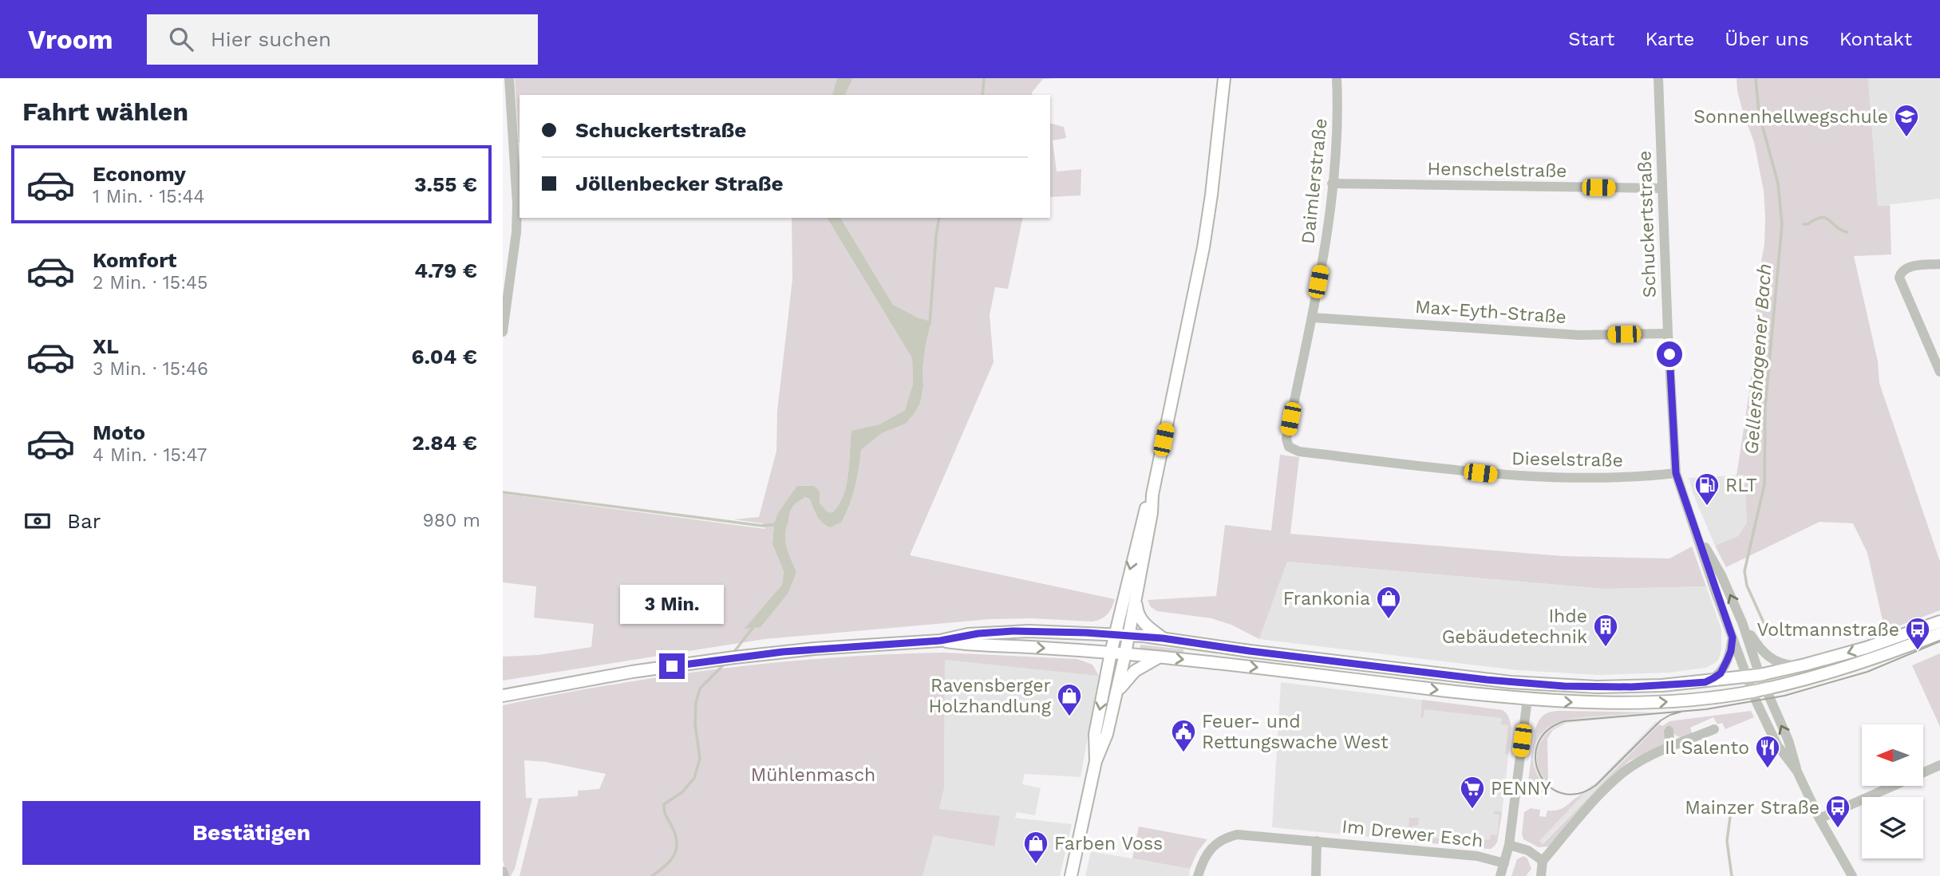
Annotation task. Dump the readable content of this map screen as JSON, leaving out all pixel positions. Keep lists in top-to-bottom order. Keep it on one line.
{"streets":{"street":["Henschelstraße","Daimlerstraße","Schuckertstraße","Max-Eyth-Straße","Dieselstraße","Im Drewer Esch"]},"crossings":[["Henschelstraße","Daimlerstraße"],["Henschelstraße","Schuckertstraße"],["Daimlerstraße","Max-Eyth-Straße"],["Daimlerstraße","Dieselstraße"],["Schuckertstraße","Max-Eyth-Straße"],["Schuckertstraße","Dieselstraße"]],"water":["Gellershagener Bach"],"parks":["Mühlenmasch"],"places":{"school or university":["Sonnenhellwegschule"],"fuel station":["RLT"],"shop":["Frankonia","Ravensberger Holzhandlung","Farben Voss"],"building":["Ihde Gebäudetechnik"],"bus stop":["Voltmannstraße","Mainzer Straße"],"public building":["Feuer- und Rettungswache West"],"restaurant":["Il Salento"],"supermarket":["PENNY"]},"north":"left","page":{"header":"Vroom","search":"Hier suchen","nav":["Start","Karte","Über uns","Kontakt"],"heading":"Fahrt wählen","banner":["Schuckertstraße","Jöllenbecker Straße"],"list":[{"name":"Economy","note":"1 Min. · 15:44","value":"3.55 €"},{"name":"Komfort","note":"2 Min. · 15:45","value":"4.79 €"},{"name":"XL","note":"3 Min. · 15:46","value":"6.04 €"},{"name":"Moto","note":"4 Min. · 15:47","value":"2.84 €"}],"pay":["Bar","980 m"],"bubble":"3 Min.","buttons":"Bestätigen"}}
